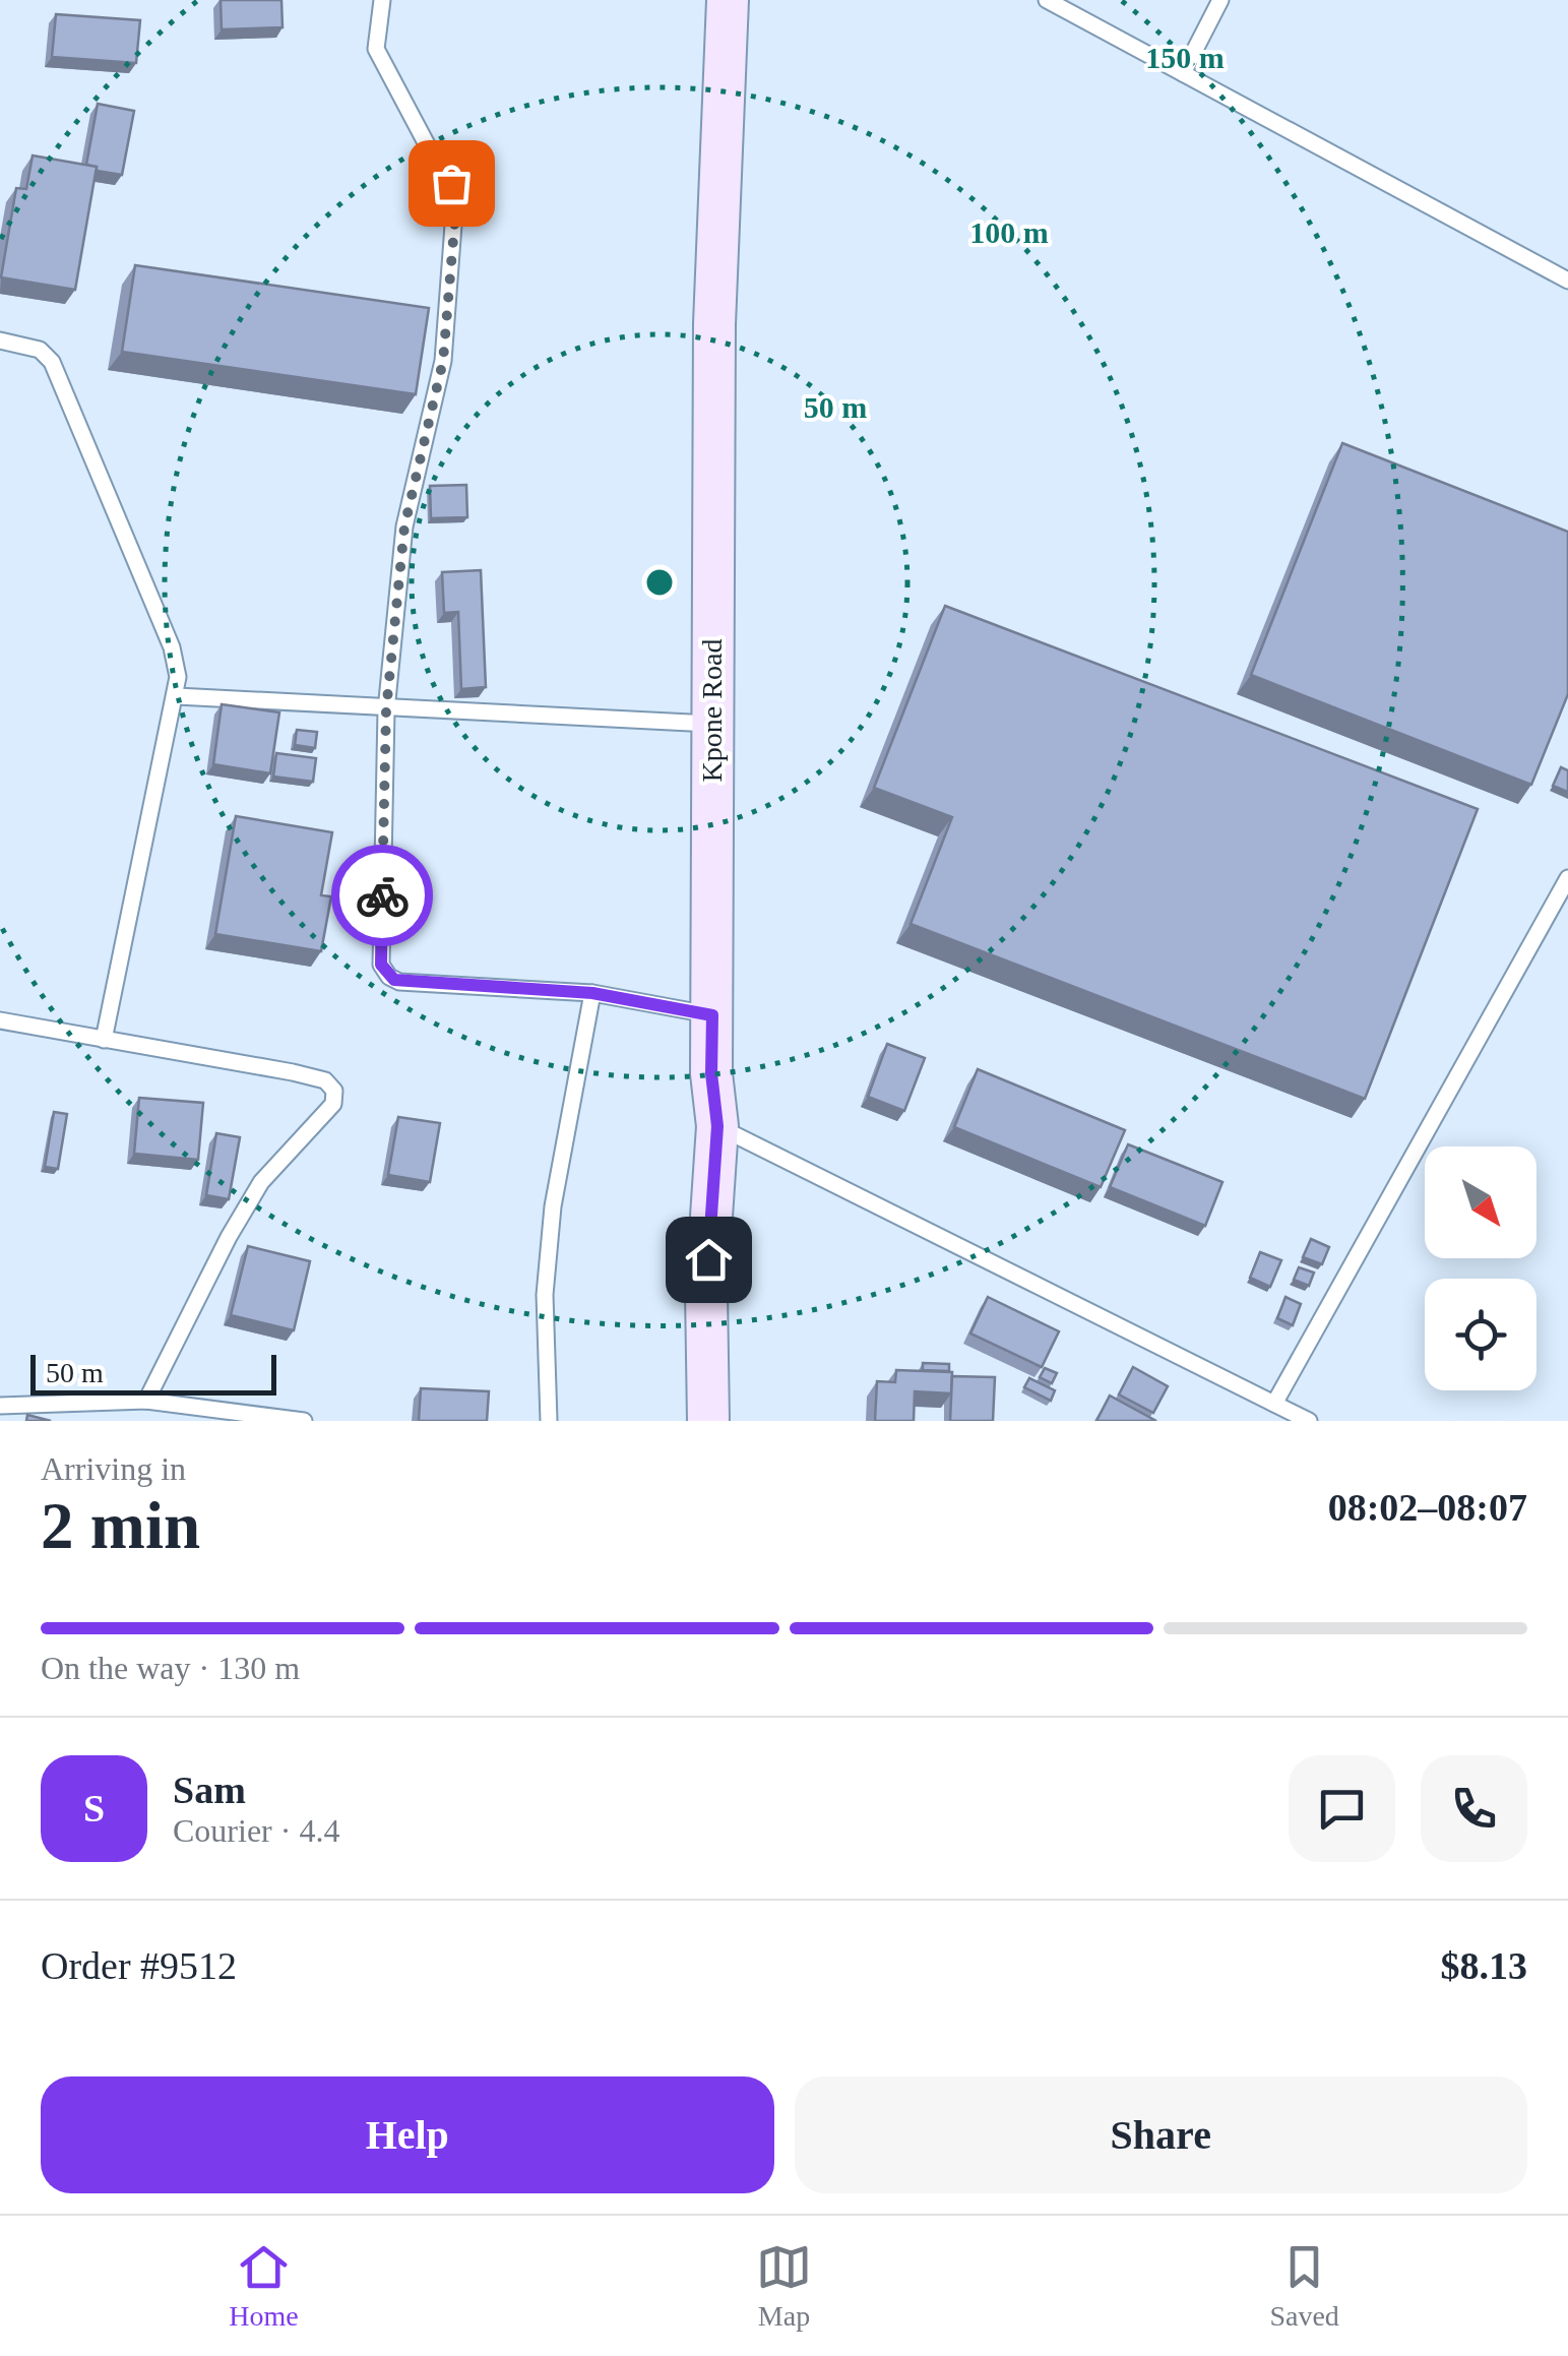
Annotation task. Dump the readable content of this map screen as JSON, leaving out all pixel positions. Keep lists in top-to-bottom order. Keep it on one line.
{"streets":{"main road":["Kpone Road"]},"scale_bar":"50 m","north":"bottom right","page":{"scale":"50 m","heading":["2 min","Arriving in","08:02–08:07"],"panel":["Sam","Courier · 4.4","Order #9512","$8.13"],"bar":"On the way · 130 m","round":"S","buttons":["Help","Share"],"tabs":["Home","Map","Saved"]},"rings":["150 m","100 m","50 m"]}
